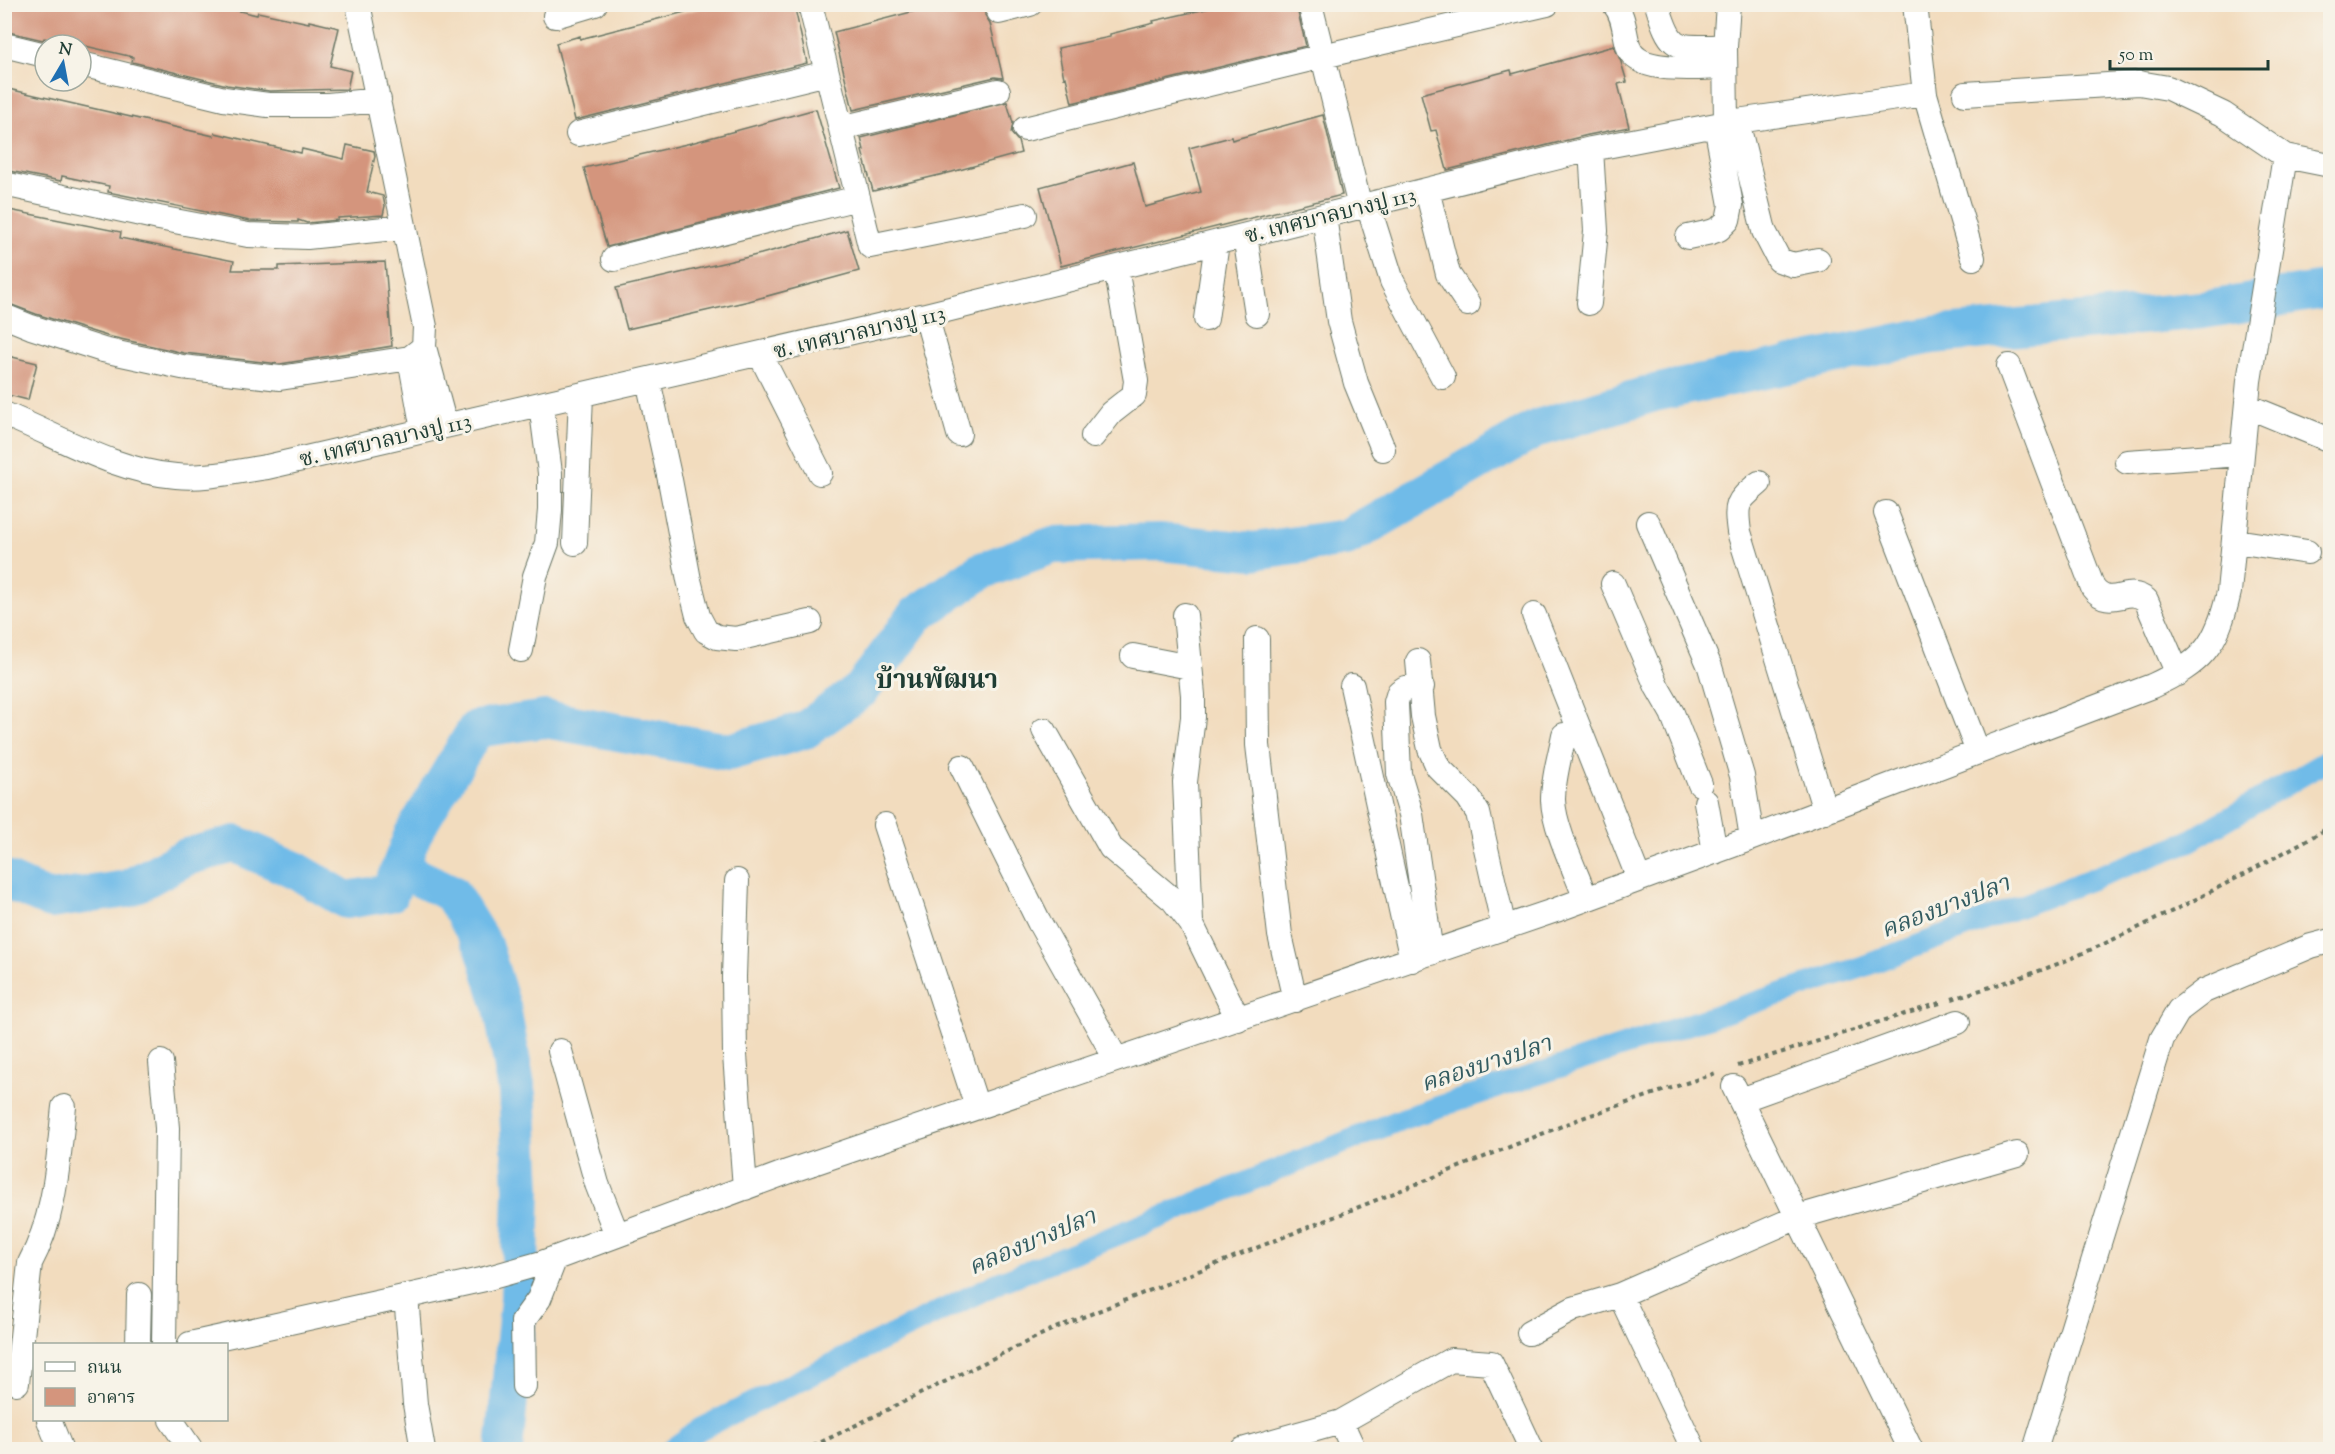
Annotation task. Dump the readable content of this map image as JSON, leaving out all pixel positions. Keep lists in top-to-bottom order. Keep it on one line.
{"streets":{"street":["ซ. เทศบาลบางปู 113"]},"districts":["บ้านพัฒนา"],"water":["คลองบางปลา"],"legend":["ถนน","อาคาร"],"scale_bar":"50 m","north":"top"}
